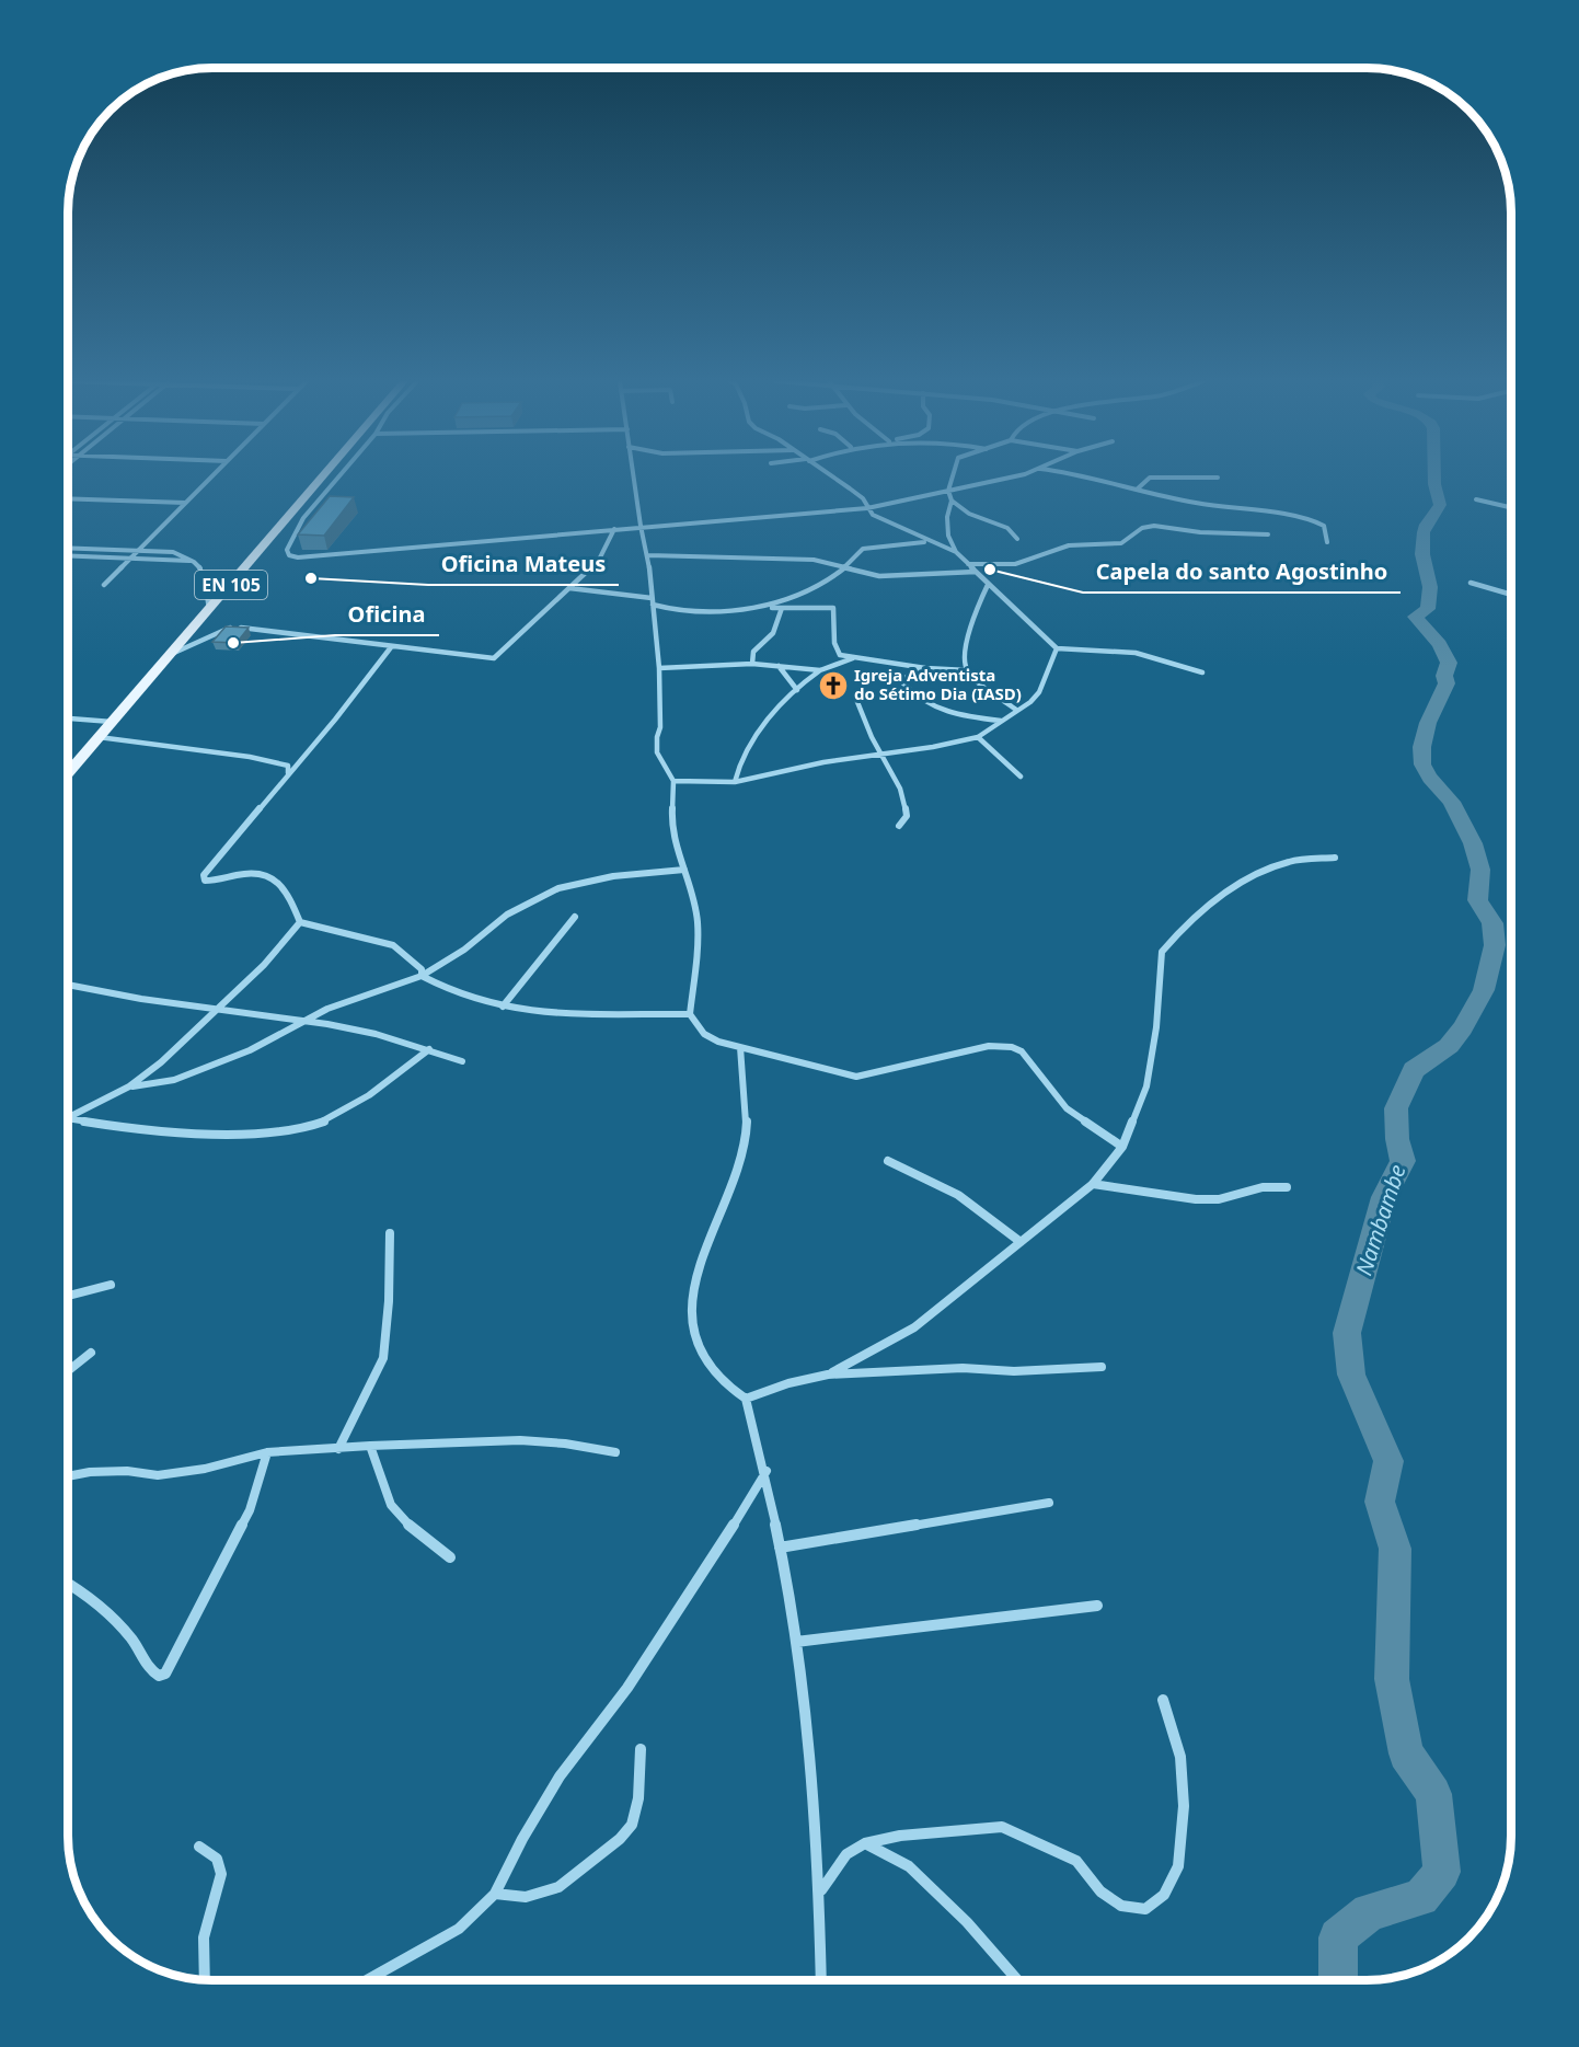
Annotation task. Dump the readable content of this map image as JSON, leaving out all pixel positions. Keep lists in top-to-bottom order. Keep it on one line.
{"streets":{"main road":["EN 105"]},"water":["Nambambe"],"places":{"other":["Capela do santo Agostinho","Oficina Mateus","Oficina"],"church":["Igreja Adventista do Sétimo Dia (IASD)"]}}
